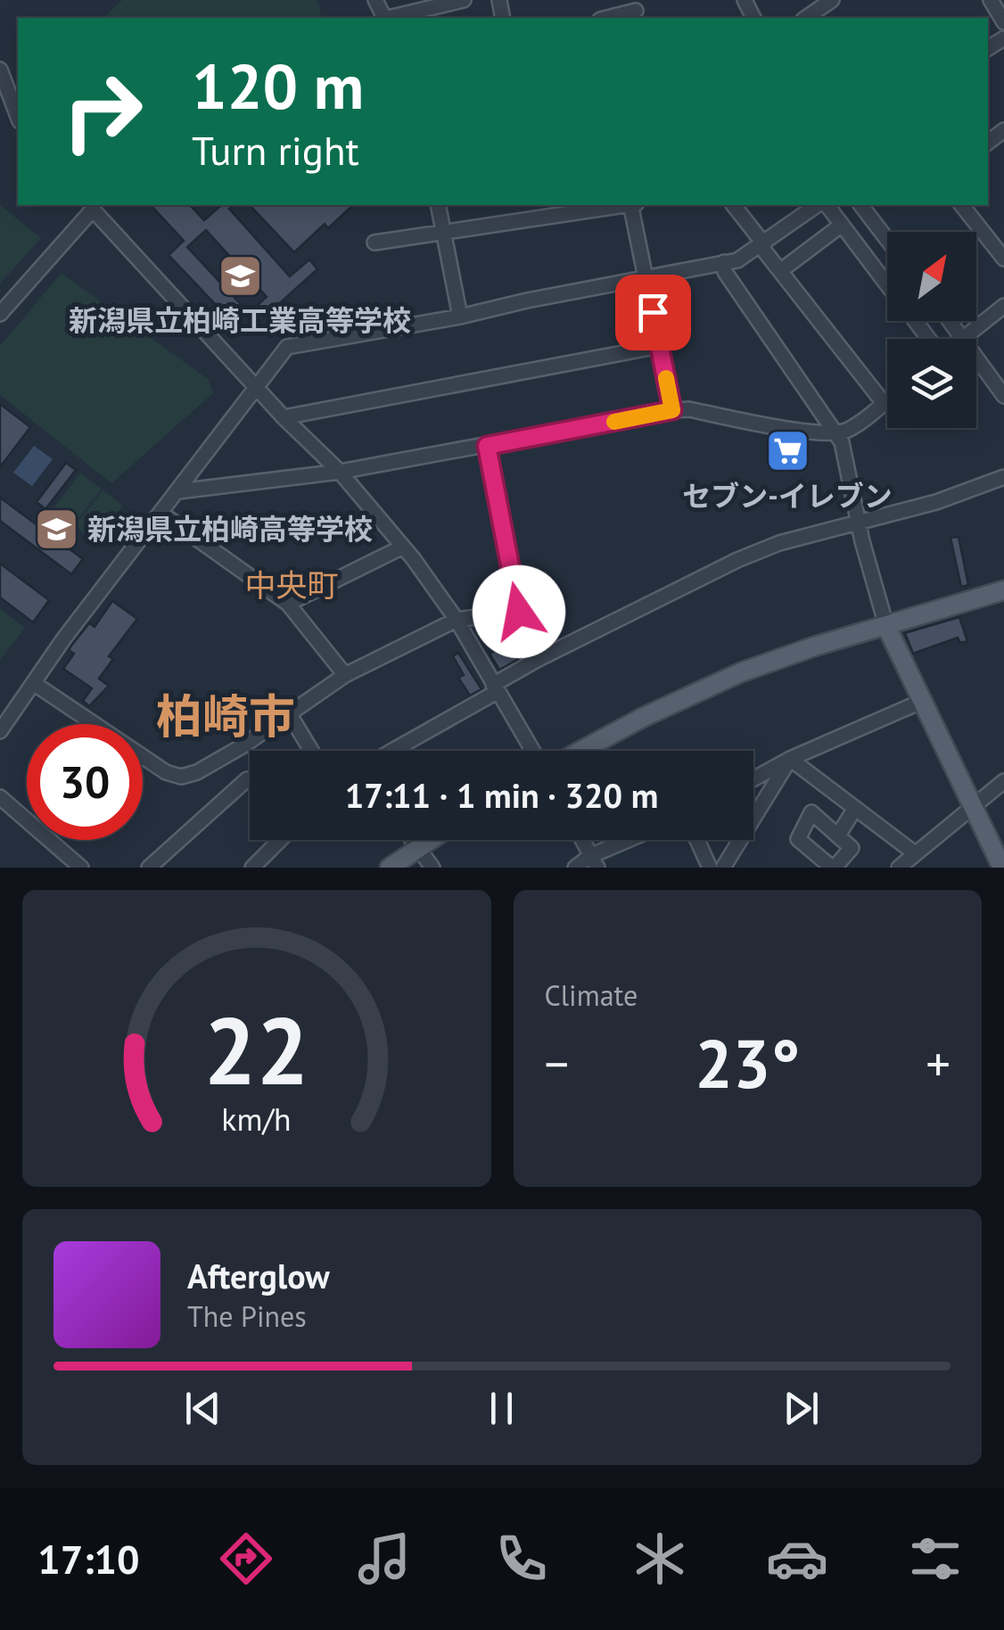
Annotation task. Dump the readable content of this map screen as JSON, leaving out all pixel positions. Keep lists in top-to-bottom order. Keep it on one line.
{"districts":["中央町","柏崎市"],"places":{"school or university":["新潟県立柏崎工業高等学校","新潟県立柏崎高等学校"],"supermarket":["セブン-イレブン"]},"north":"top right","page":{"turn":["120 m","Turn right"],"limit":"30","trip":"17:11 · 1 min · 320 m","tile":"Climate","heat":["−","23°","+"],"song":["Afterglow","The Pines"],"tabs":"17:10","gauge":["22","km/h"]}}
